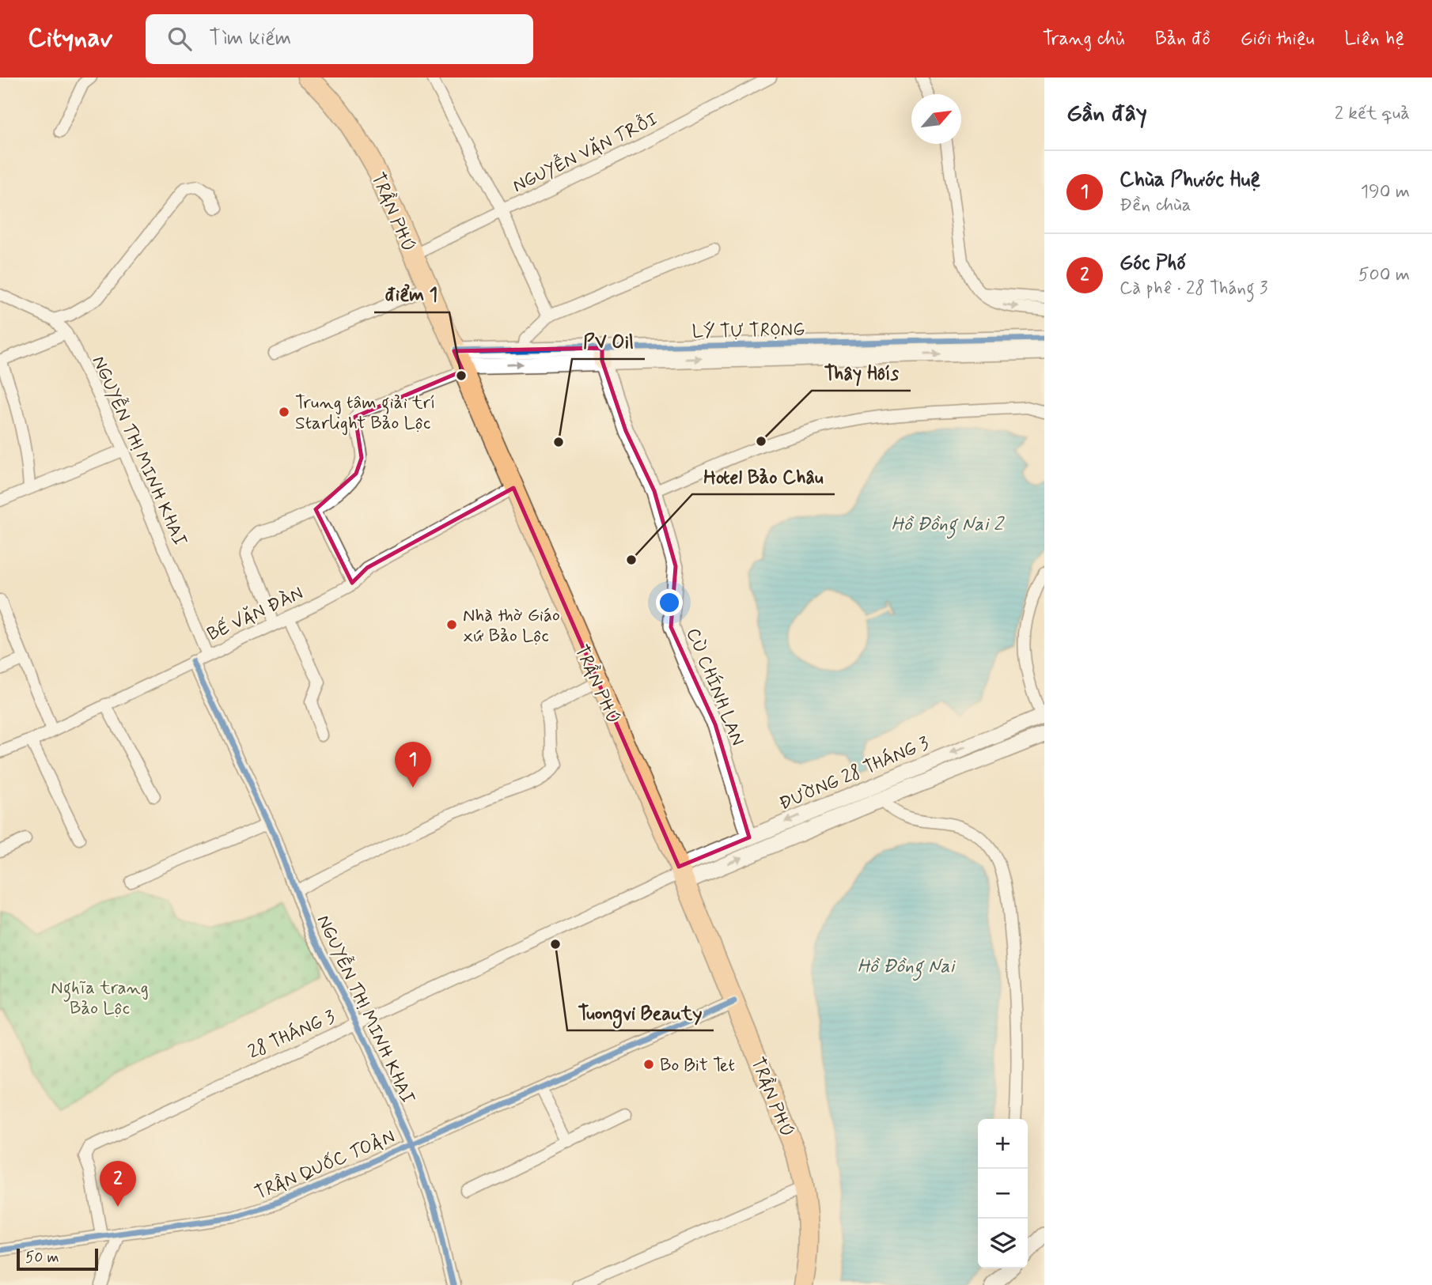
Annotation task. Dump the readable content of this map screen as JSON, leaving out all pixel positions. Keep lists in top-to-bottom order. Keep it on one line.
{"streets":{"highway":["TRẦN PHÚ"],"street":["NGUYỄN VĂN TRỖI","LÝ TỰ TRỌNG","NGUYỄN THỊ MINH KHAI","BẾ VĂN ĐÀN","CÙ CHÍNH LAN","ĐƯỜNG 28 THÁNG 3","28 THÁNG 3","TRẦN QUỐC TOẢN"]},"crossings":[["NGUYỄN VĂN TRỖI","TRẦN PHÚ"],["TRẦN PHÚ","LÝ TỰ TRỌNG"],["TRẦN PHÚ","BẾ VĂN ĐÀN"],["TRẦN PHÚ","ĐƯỜNG 28 THÁNG 3"],["TRẦN PHÚ","28 THÁNG 3"],["TRẦN PHÚ","TRẦN QUỐC TOẢN"],["LÝ TỰ TRỌNG","CÙ CHÍNH LAN"],["NGUYỄN THỊ MINH KHAI","BẾ VĂN ĐÀN"],["NGUYỄN THỊ MINH KHAI","28 THÁNG 3"],["NGUYỄN THỊ MINH KHAI","TRẦN QUỐC TOẢN"],["CÙ CHÍNH LAN","ĐƯỜNG 28 THÁNG 3"],["ĐƯỜNG 28 THÁNG 3","28 THÁNG 3"],["28 THÁNG 3","TRẦN QUỐC TOẢN"]],"water":["Hồ Đồng Nai 2","Hồ Đồng Nai"],"parks":["Nghĩa trang Bảo Lộc"],"places":["điểm 1","Trung tâm giải trí Starlight Bảo Lộc","Thây Hôís","PV Oil","Hotel Bảo Châu","Nhà thờ Giáo xứ Bảo Lộc","Tuongvi Beauty","Bo Bit Tet"],"scale_bar":"50 m","north":"top right","page":{"header":"Citynav","search":"Tìm kiếm","nav":["Trang chủ","Bản đồ","Giới thiệu","Liên hệ"],"heading":["Gần đây","2 kết quả"],"list":[{"mark":"1","name":"Chùa Phước Huệ","note":"Đền chùa","value":"190 m"},{"mark":"2","name":"Góc Phố","note":"Cà phê · 28 Tháng 3","value":"500 m"}],"pins":["1","2"],"map_buttons":["+","−"],"scale":"50 m"}}
